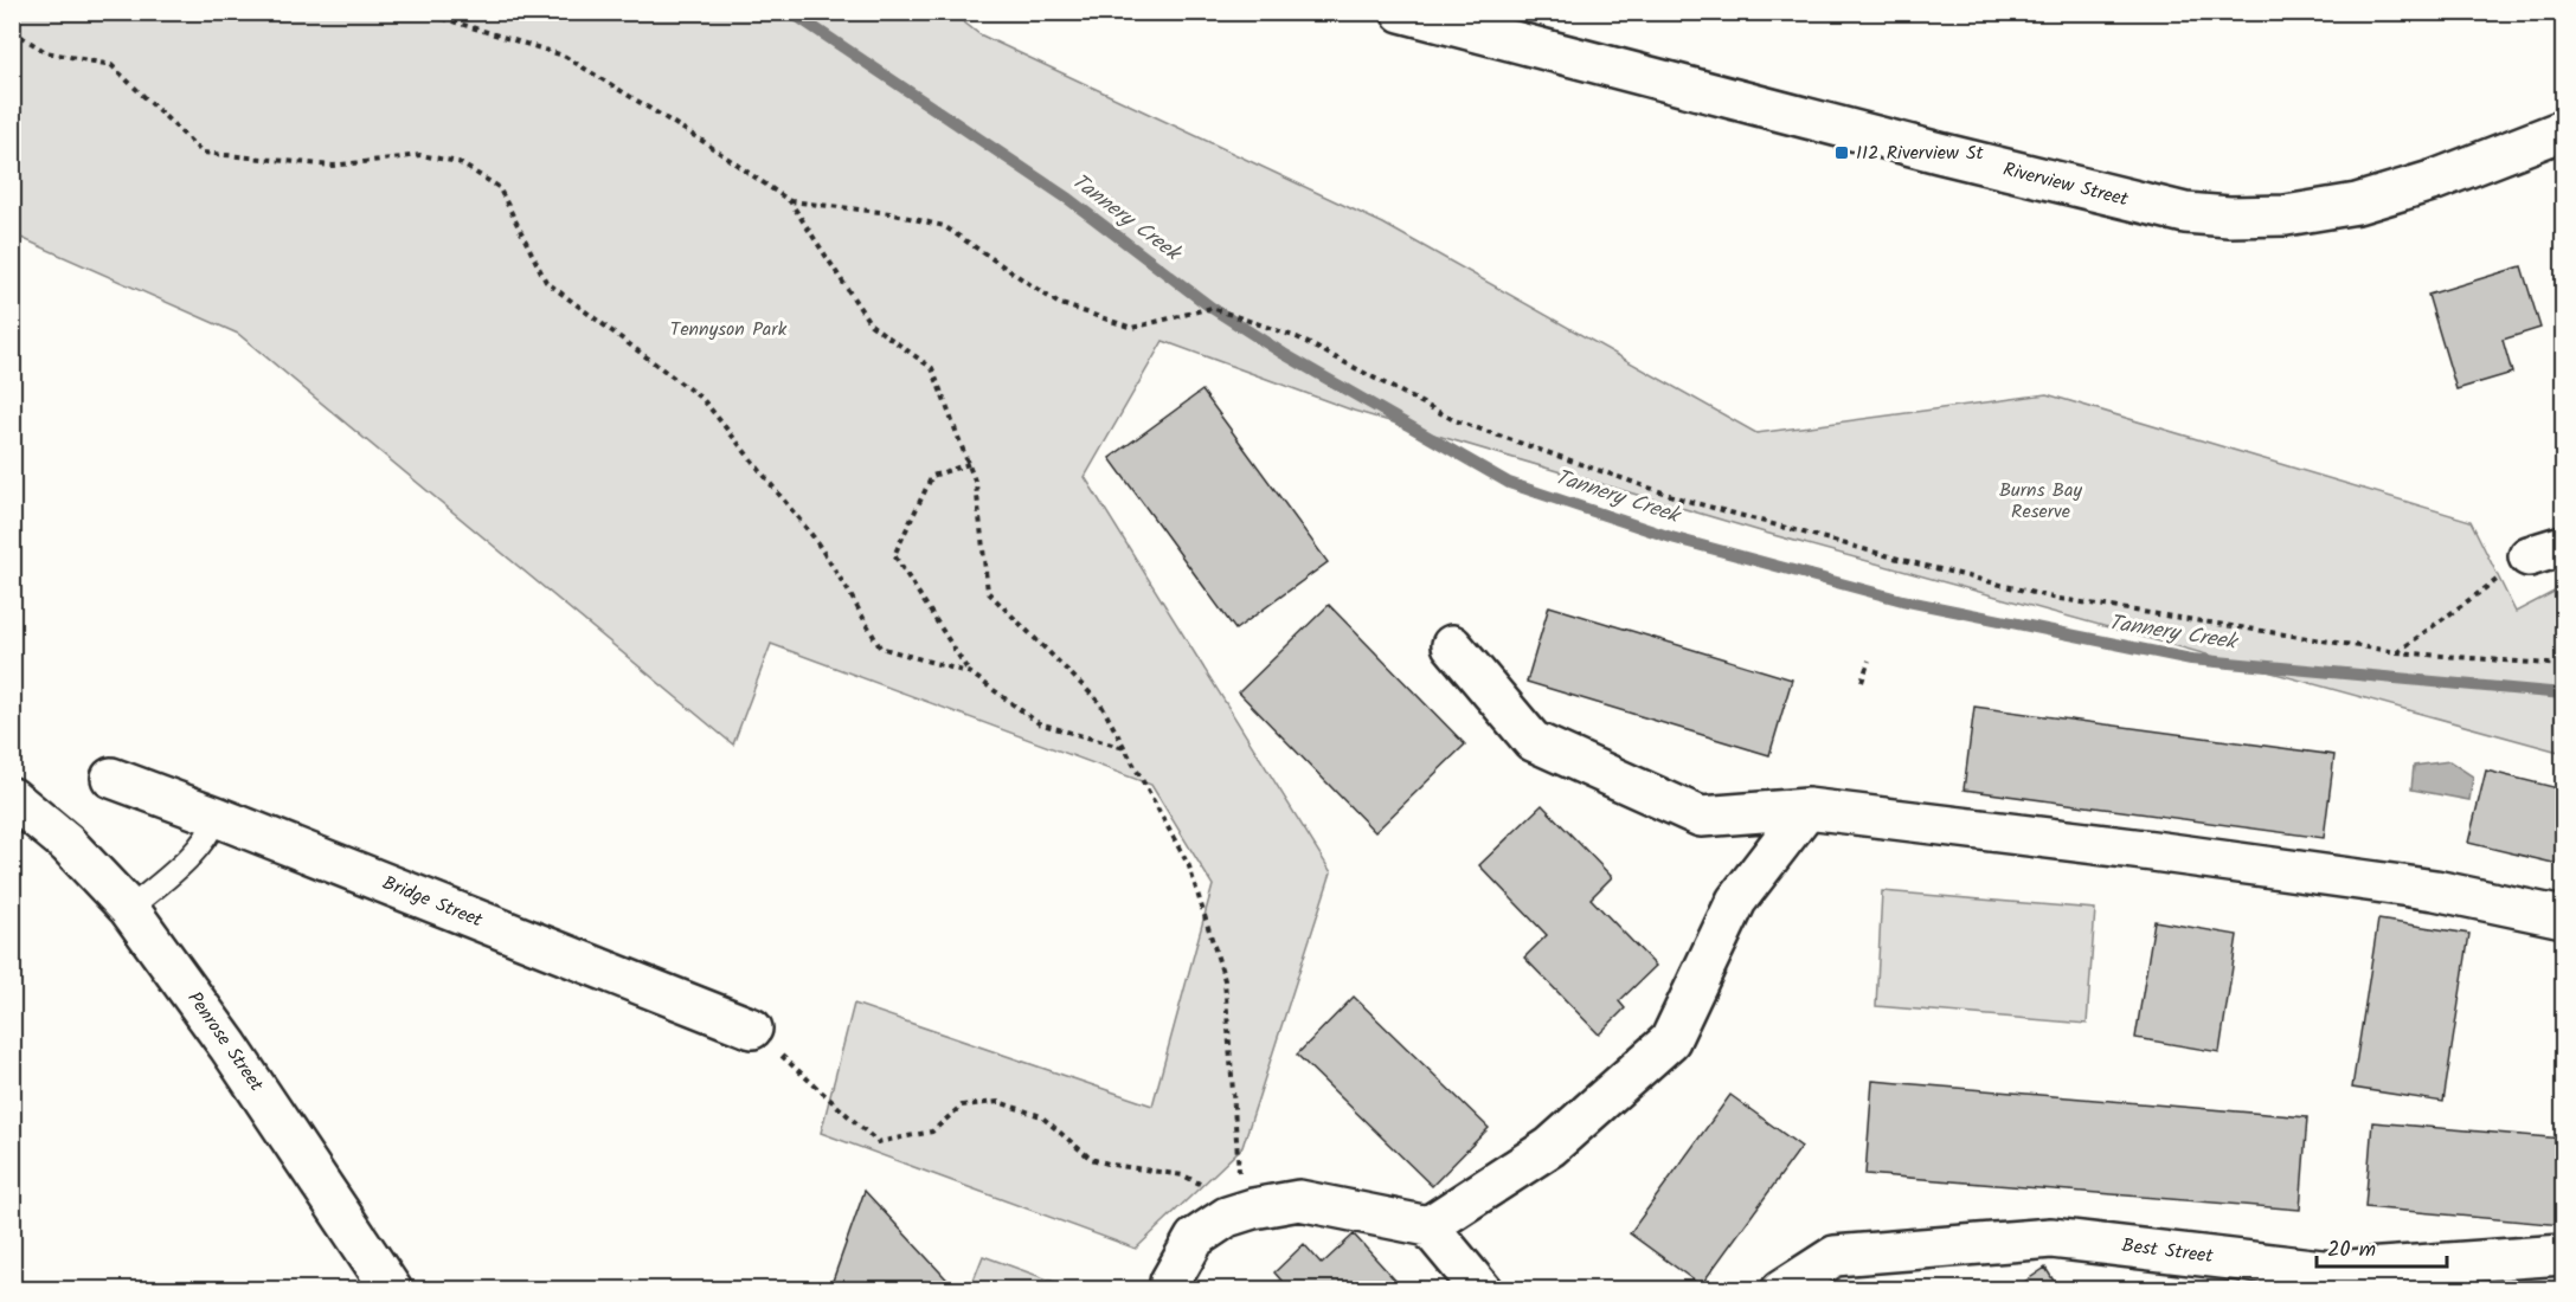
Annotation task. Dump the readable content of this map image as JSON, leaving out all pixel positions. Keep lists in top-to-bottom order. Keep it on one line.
{"streets":{"street":["Riverview Street","Bridge Street","Penrose Street","Best Street"]},"water":["Tannery Creek"],"parks":["Tennyson Park","Burns Bay Reserve"],"places":{"transit":["112 Riverview St"]},"scale_bar":"20 m"}
